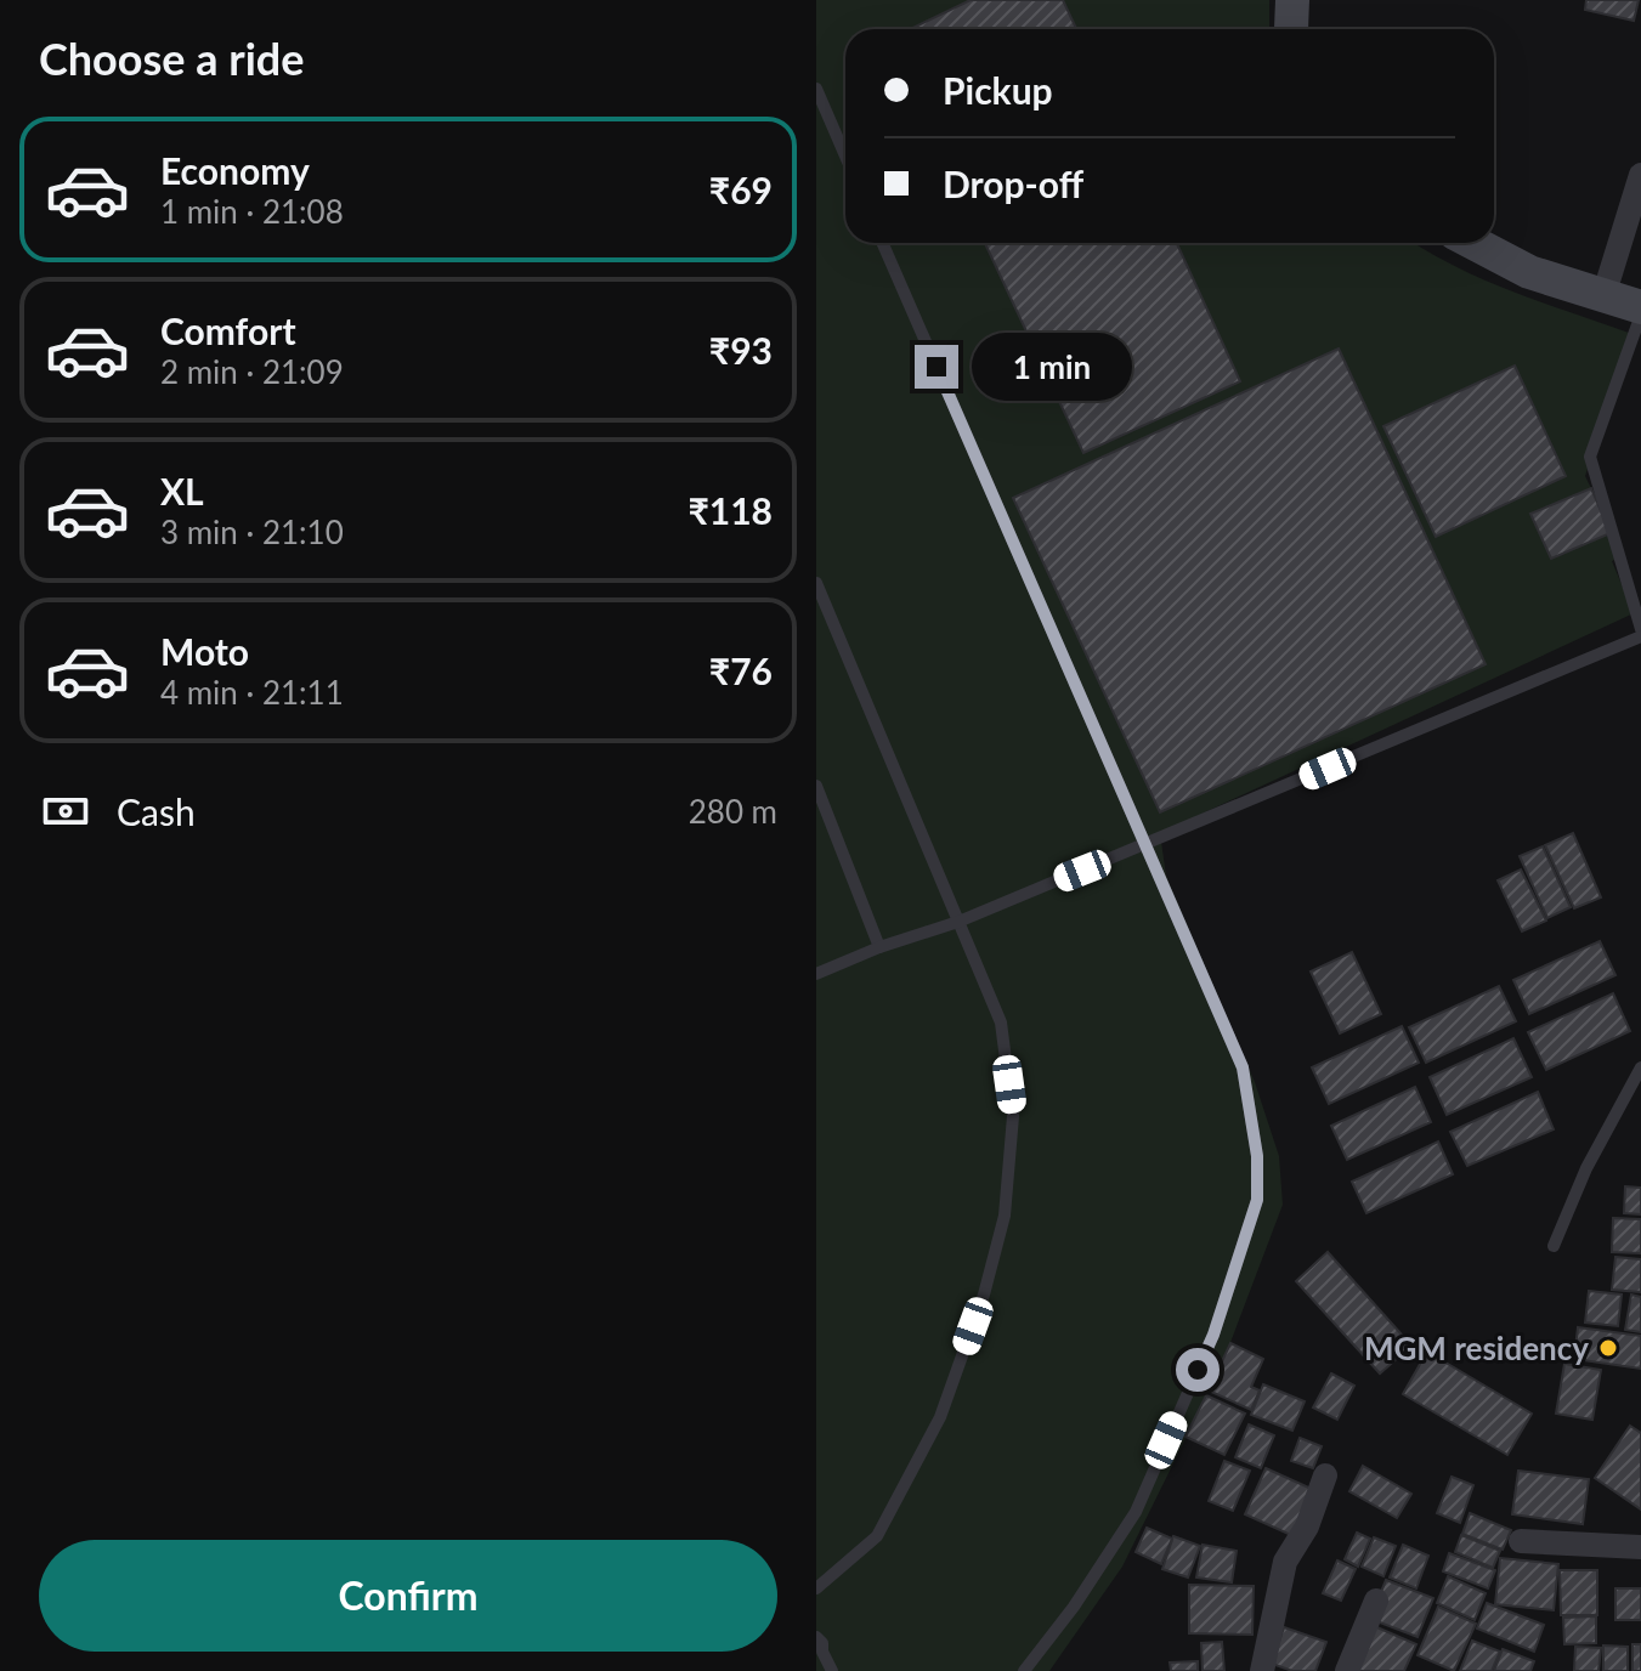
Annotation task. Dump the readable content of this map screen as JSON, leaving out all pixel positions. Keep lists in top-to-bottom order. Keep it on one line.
{"places":["MGM residency"],"page":{"heading":"Choose a ride","banner":["Pickup","Drop-off"],"list":[{"name":"Economy","note":"1 min · 21:08","value":"₹69"},{"name":"Comfort","note":"2 min · 21:09","value":"₹93"},{"name":"XL","note":"3 min · 21:10","value":"₹118"},{"name":"Moto","note":"4 min · 21:11","value":"₹76"}],"bubble":"1 min","pay":["Cash","280 m"],"buttons":"Confirm"}}
